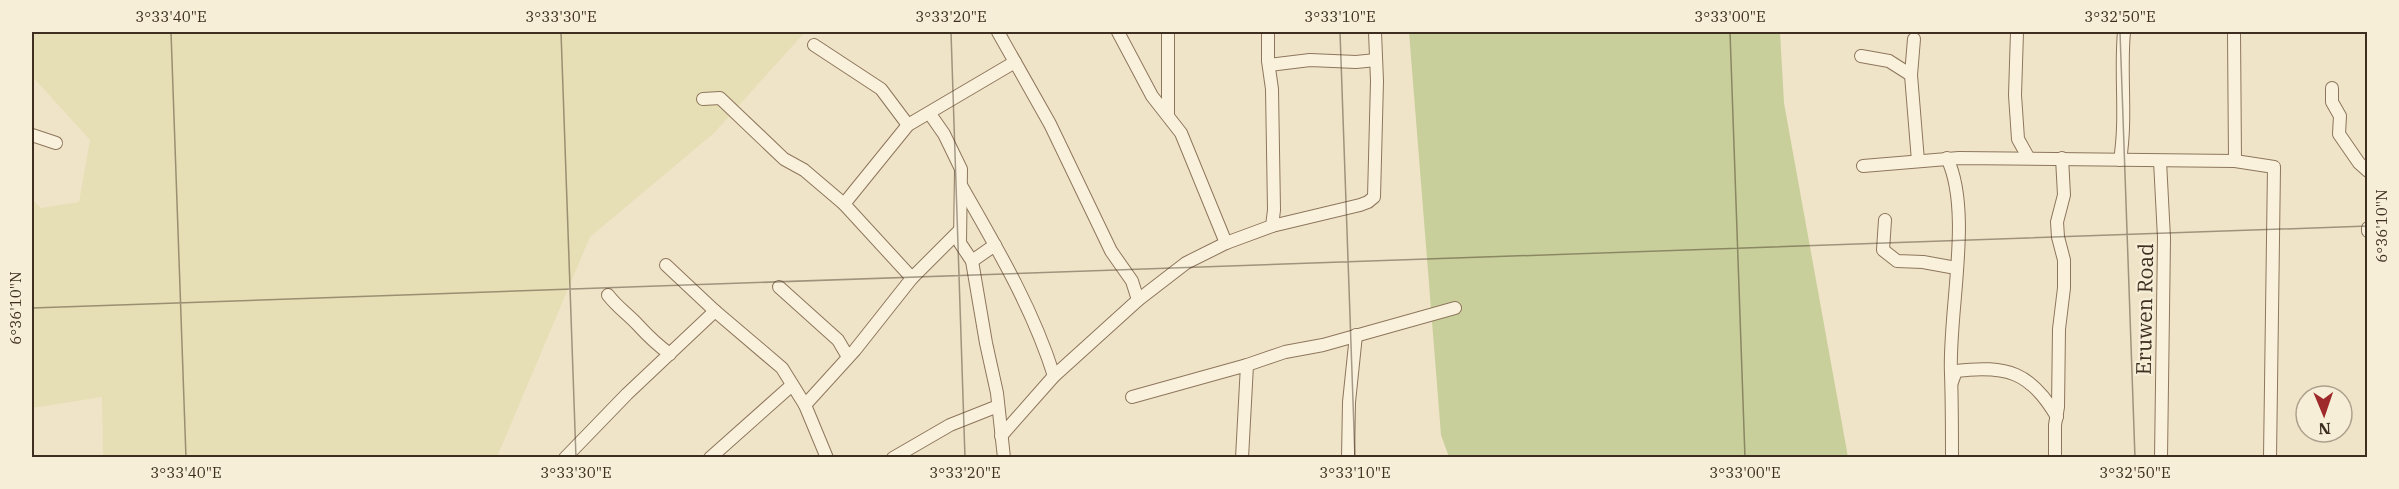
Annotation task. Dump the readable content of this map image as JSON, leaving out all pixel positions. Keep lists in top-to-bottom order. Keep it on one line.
{"streets":{"street":["Eruwen Road"]},"north":"bottom","coordinates":["3°33'40\"E","3°33'30\"E","3°33'20\"E","3°33'10\"E","3°33'00\"E","3°32'50\"E","6°36'10\"N"]}
